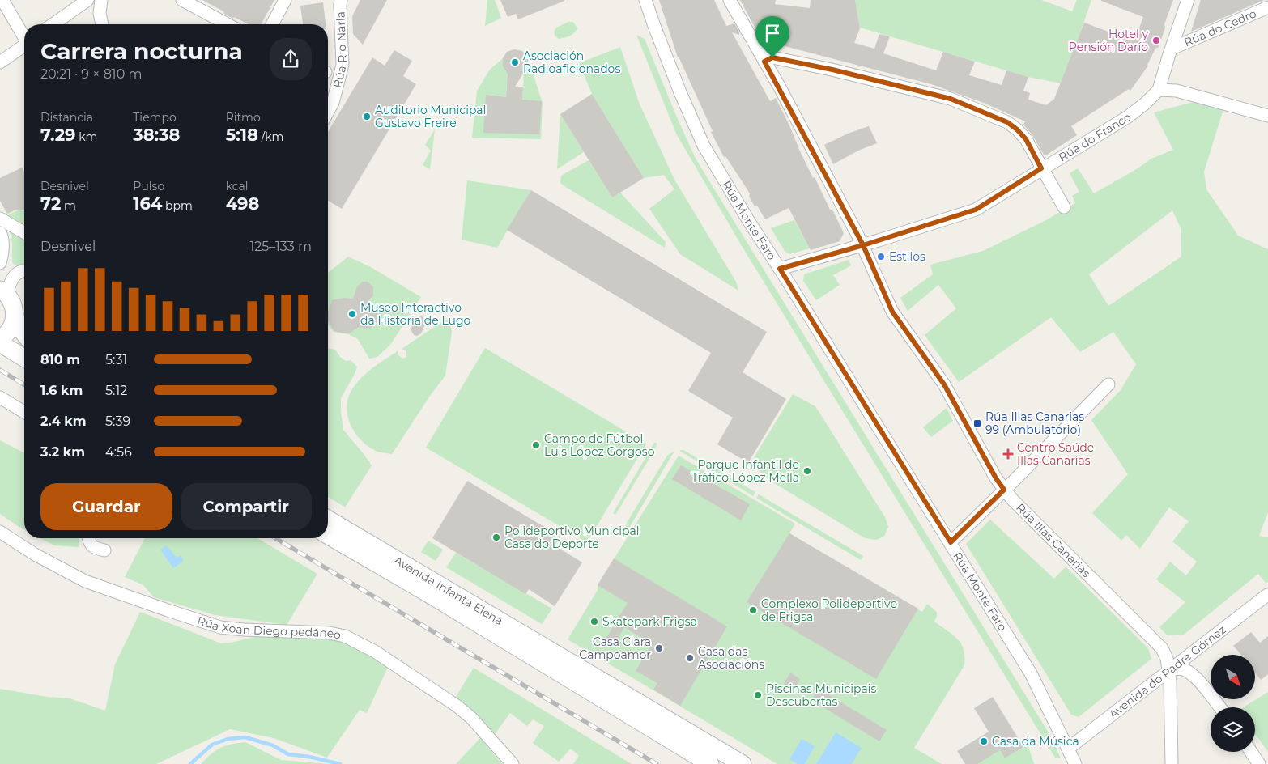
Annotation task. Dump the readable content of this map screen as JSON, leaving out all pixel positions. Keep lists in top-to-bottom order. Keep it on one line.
{"streets":{"street":["Rúa do Cedro","Rúa Río Narla","Rúa do Franco","Rúa Monte Faro","Rúa Illas Canarias","Avenida Infanta Elena","Rúa Xoan Diego pedáneo","Avenida do Padre Gómez"]},"crossings":[["Rúa do Cedro","Rúa do Franco"],["Rúa do Franco","Rúa Monte Faro"],["Rúa do Franco","Rúa Illas Canarias"],["Rúa Monte Faro","Avenida do Padre Gómez"],["Rúa Illas Canarias","Avenida do Padre Gómez"]],"places":{"other":["Hotel y Pensión Darío","Asociación Radioaficionados","Auditorio Municipal Gustavo Freire","Estilos","Museo Interactivo da Historia de Lugo","Campo de Fútbol Luis López Gorgoso","Parque Infantil de Tráfico López Mella","Polideportivo Municipal Casa do Deporte","Complexo Polideportivo de Frigsa","Skatepark Frigsa","Casa Clara Campoamor","Casa das Asociacións","Piscinas Municipais Descubertas","Casa da Música"],"transit":["Rúa Illas Canarias 99 (Ambulatorio)"],"health":["Centro Saúde Illas Canarias"]},"north":"bottom right","page":{"heading":["Carrera nocturna","20:21 · 9 × 810 m"],"stats":[["Distancia","7.29 km"],["Tiempo","38:38"],["Ritmo","5:18 /km"],["Desnivel","72 m"],["Pulso","164 bpm"],["kcal","498"]],"chart":["Desnivel","125–133 m"],"list":[{"name":"810 m","note":"5:31"},{"name":"1.6 km","note":"5:12"},{"name":"2.4 km","note":"5:39"},{"name":"3.2 km","note":"4:56"}],"buttons":["Guardar","Compartir"]}}
